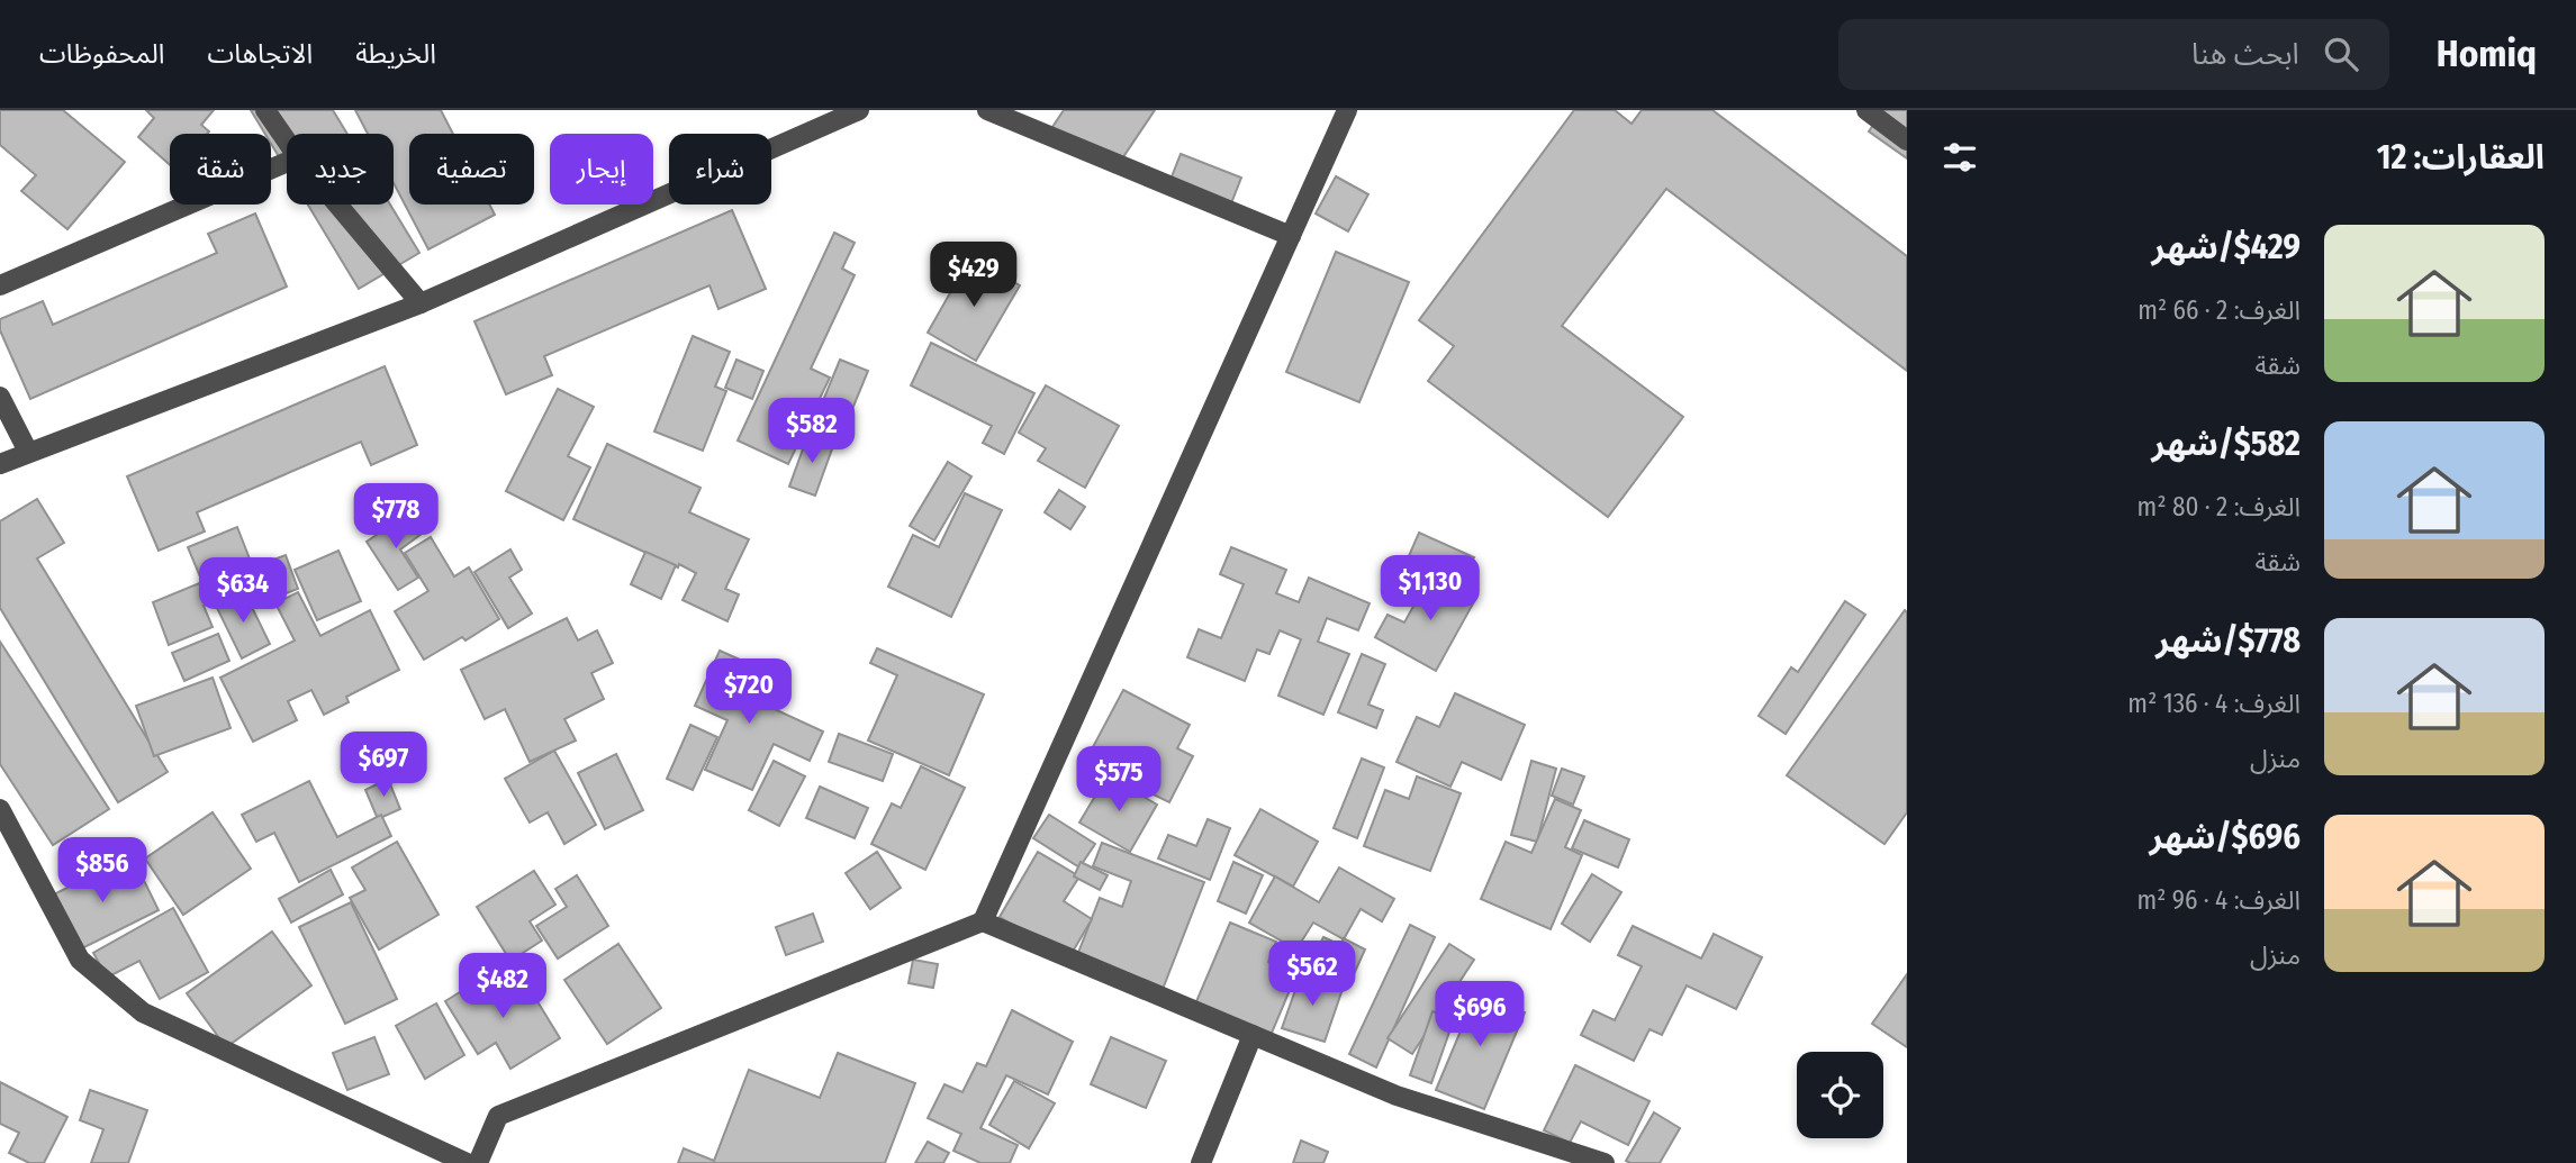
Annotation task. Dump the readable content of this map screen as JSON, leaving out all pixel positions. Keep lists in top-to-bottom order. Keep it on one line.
{"page":{"header":"Homiq","search":"ابحث هنا","nav":["الخريطة","الاتجاهات","المحفوظات"],"heading":"العقارات: 12","chip":["شراء","إيجار","تصفية","جديد","شقة"],"list":[{"name":"$429/شهر","note":"الغرف: 2 · 66 m² · شقة"},{"name":"$582/شهر","note":"الغرف: 2 · 80 m² · شقة"},{"name":"$778/شهر","note":"الغرف: 4 · 136 m² · منزل"},{"name":"$696/شهر","note":"الغرف: 4 · 96 m² · منزل"}],"price":["$429","$582","$778","$1,130","$634","$720","$697","$575","$856","$562","$482","$696"]}}
